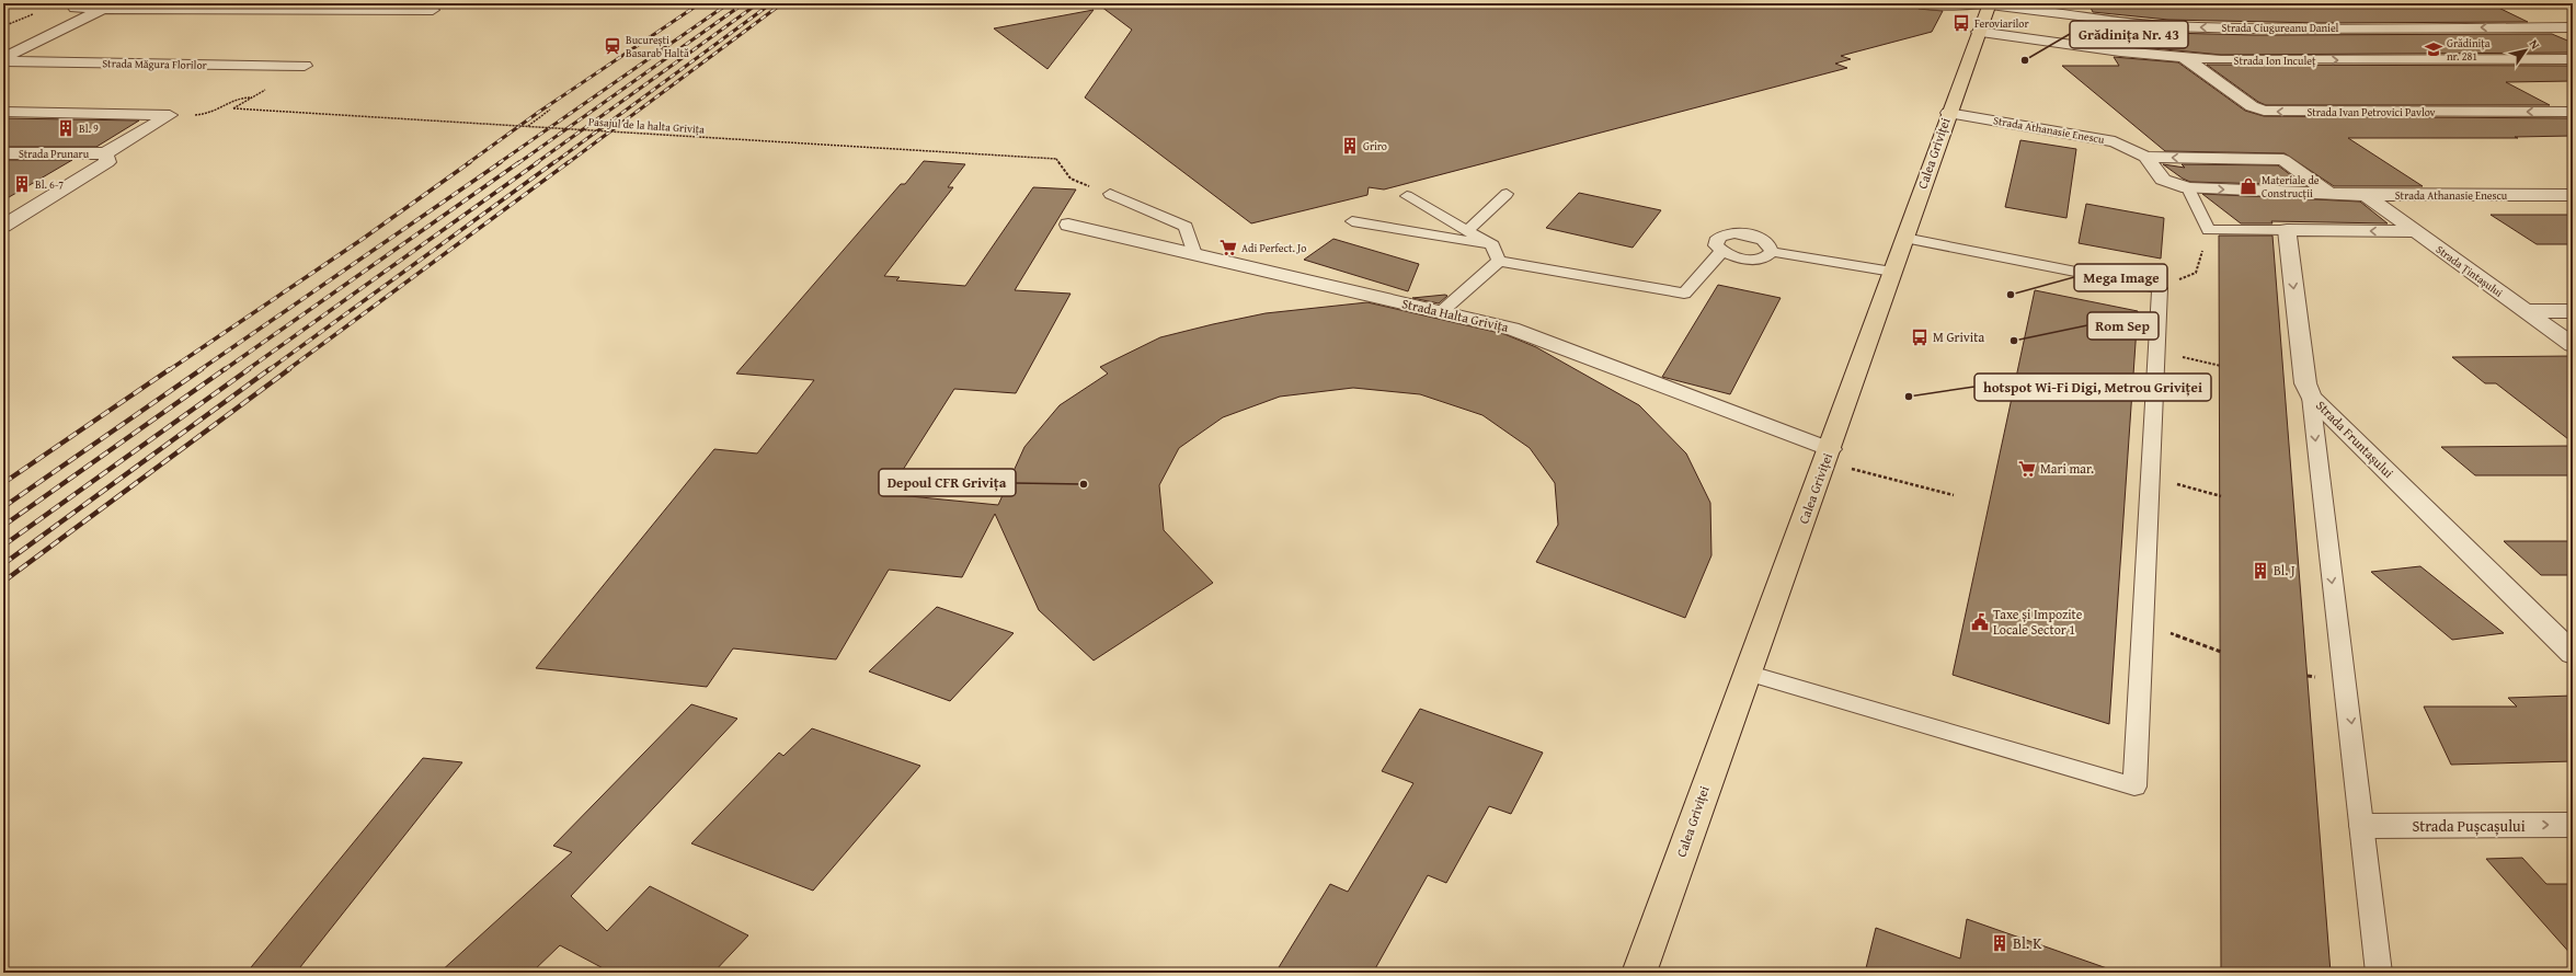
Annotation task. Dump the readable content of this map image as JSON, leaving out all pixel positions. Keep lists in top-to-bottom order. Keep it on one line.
{"streets":{"main road":["Calea Griviței"],"street":["Strada Ciugureanu Daniel","Strada Ion Inculeț","Strada Măgura Florilor","Strada Ivan Petrovici Pavlov","Strada Athanasie Enescu","Strada Prunaru","Strada Țintașului","Strada Halta Grivița","Strada Fruntașului","Strada Pușcașului"],"path":["Pasajul de la halta Grivița"]},"crossings":[["Strada Ciugureanu Daniel","Calea Griviței"],["Strada Ion Inculeț","Strada Ivan Petrovici Pavlov"],["Strada Ion Inculeț","Calea Griviței"],["Strada Athanasie Enescu","Calea Griviței"],["Strada Athanasie Enescu","Strada Țintașului"],["Calea Griviței","Strada Halta Grivița"]],"one_way":["Strada Ciugureanu Daniel","Strada Pușcașului"],"places":{"bus stop":["Feroviarilor","M Grivita"],"station":["București Basarab Haltă"],"school or university":["Grădinița nr. 281"],"other":["Grădinița Nr. 43","Mega Image","Rom Sep","hotspot Wi-Fi Digi, Metrou Griviței","Depoul CFR Grivița"],"building":["Bl. 9","Griro","Bl. 6-7","Bl. J","Bl. K"],"shop":["Materiale de Construcții"],"supermarket":["Adi Perfect. Jo","Mari mar."],"public building":["Taxe și Impozite Locale Sector 1"]},"north":"top right"}
